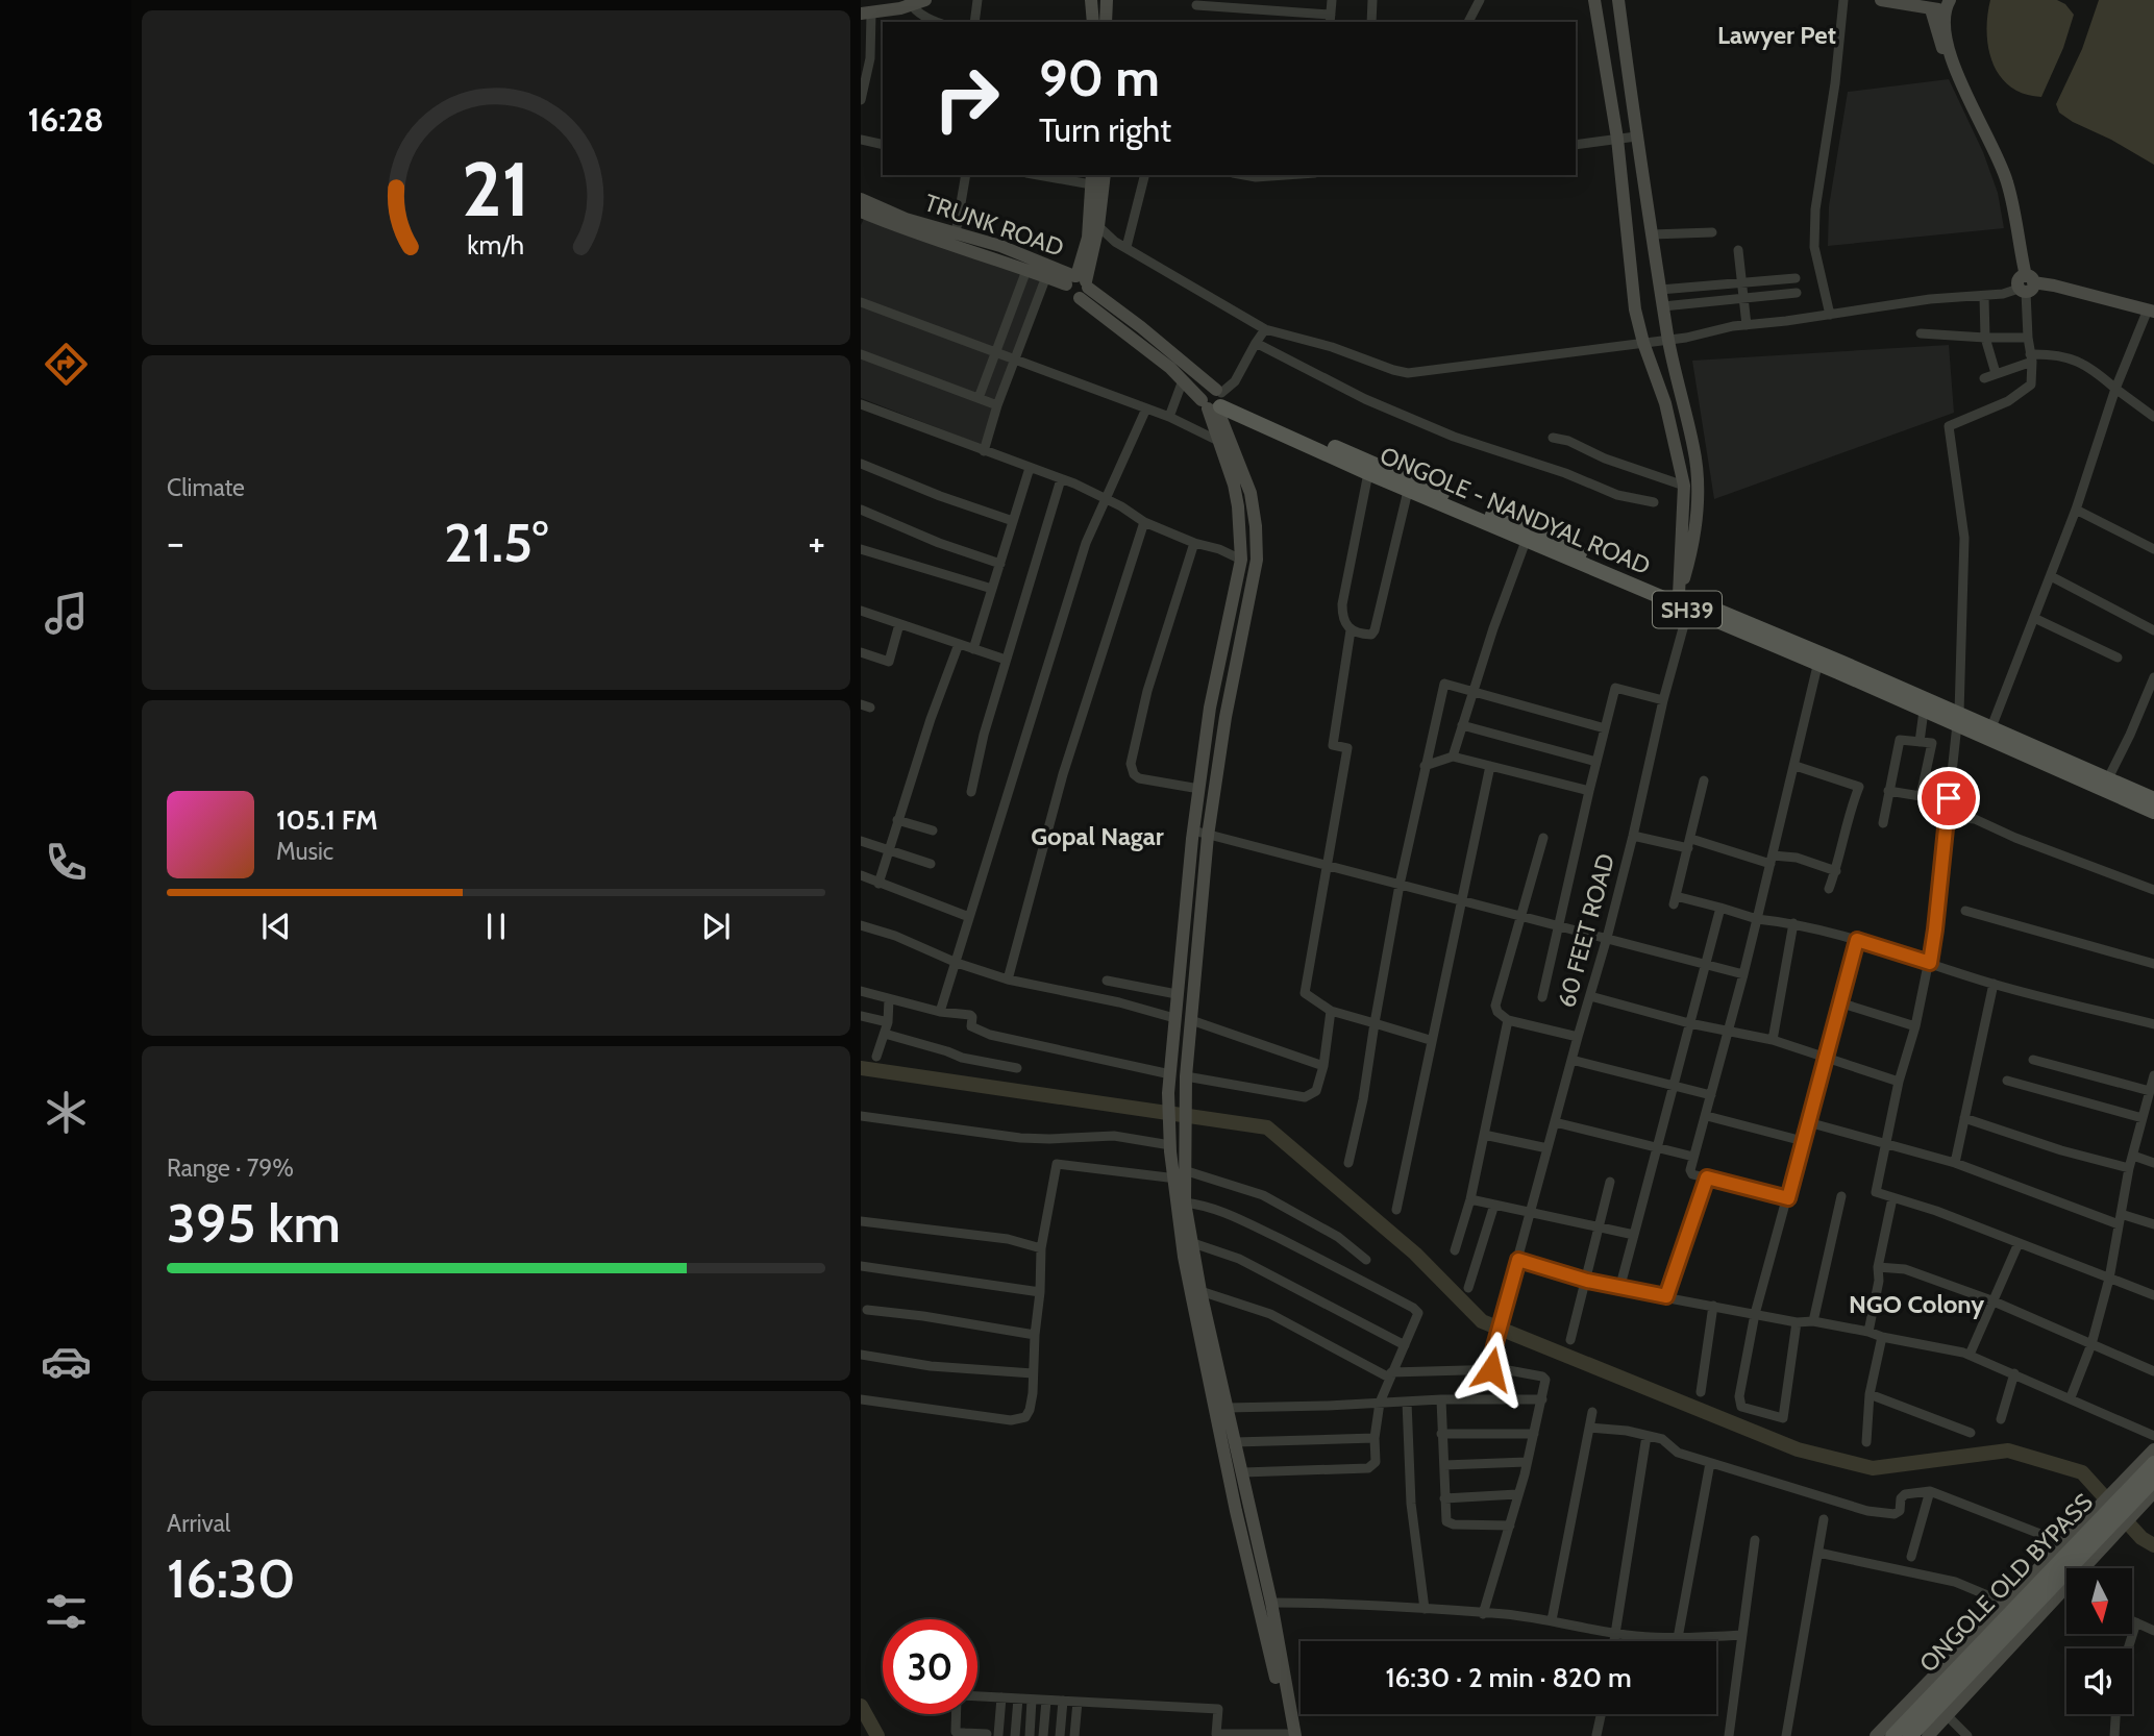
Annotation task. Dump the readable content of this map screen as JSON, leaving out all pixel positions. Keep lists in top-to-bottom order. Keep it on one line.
{"streets":{"main road":["TRUNK ROAD","ONGOLE - NANDYAL ROAD","SH39","ONGOLE OLD BYPASS"],"street":["60 FEET ROAD"]},"crossings":[["ONGOLE - NANDYAL ROAD","60 FEET ROAD"]],"districts":["Lawyer Pet","Gopal Nagar","NGO Colony"],"north":"bottom","page":{"tabs":"16:28","turn":["90 m","Turn right"],"tile":["Climate",["Range · 79%","395 km"],["Arrival","16:30"]],"heat":["−","21.5°","+"],"song":["105.1 FM","Music"],"limit":"30","trip":"16:30 · 2 min · 820 m","gauge":["21","km/h"]}}
